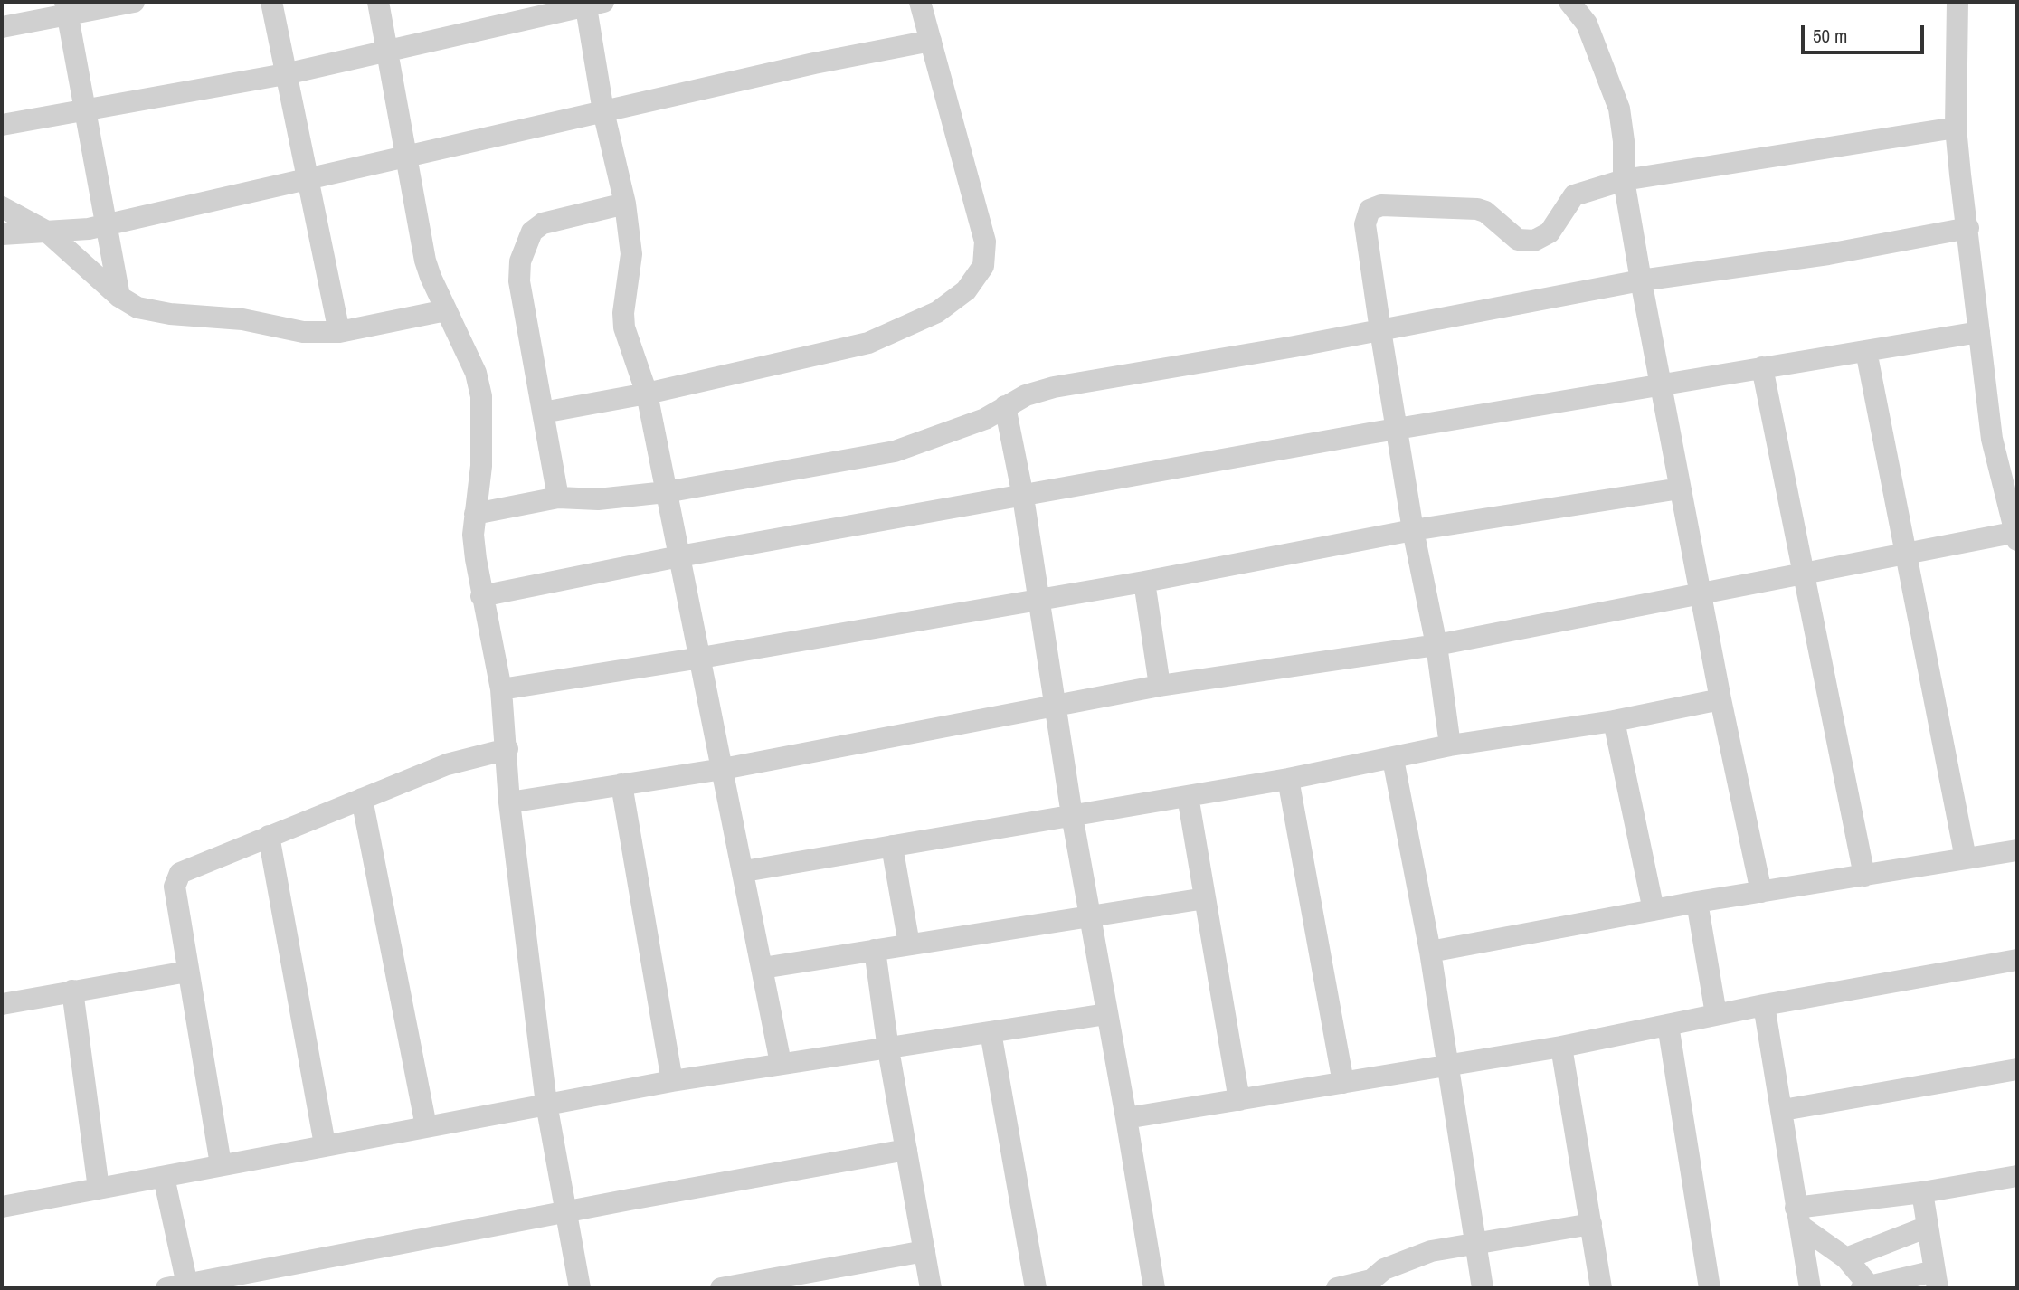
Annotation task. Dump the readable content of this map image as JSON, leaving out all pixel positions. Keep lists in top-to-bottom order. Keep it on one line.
{"scale_bar":"50 m"}
